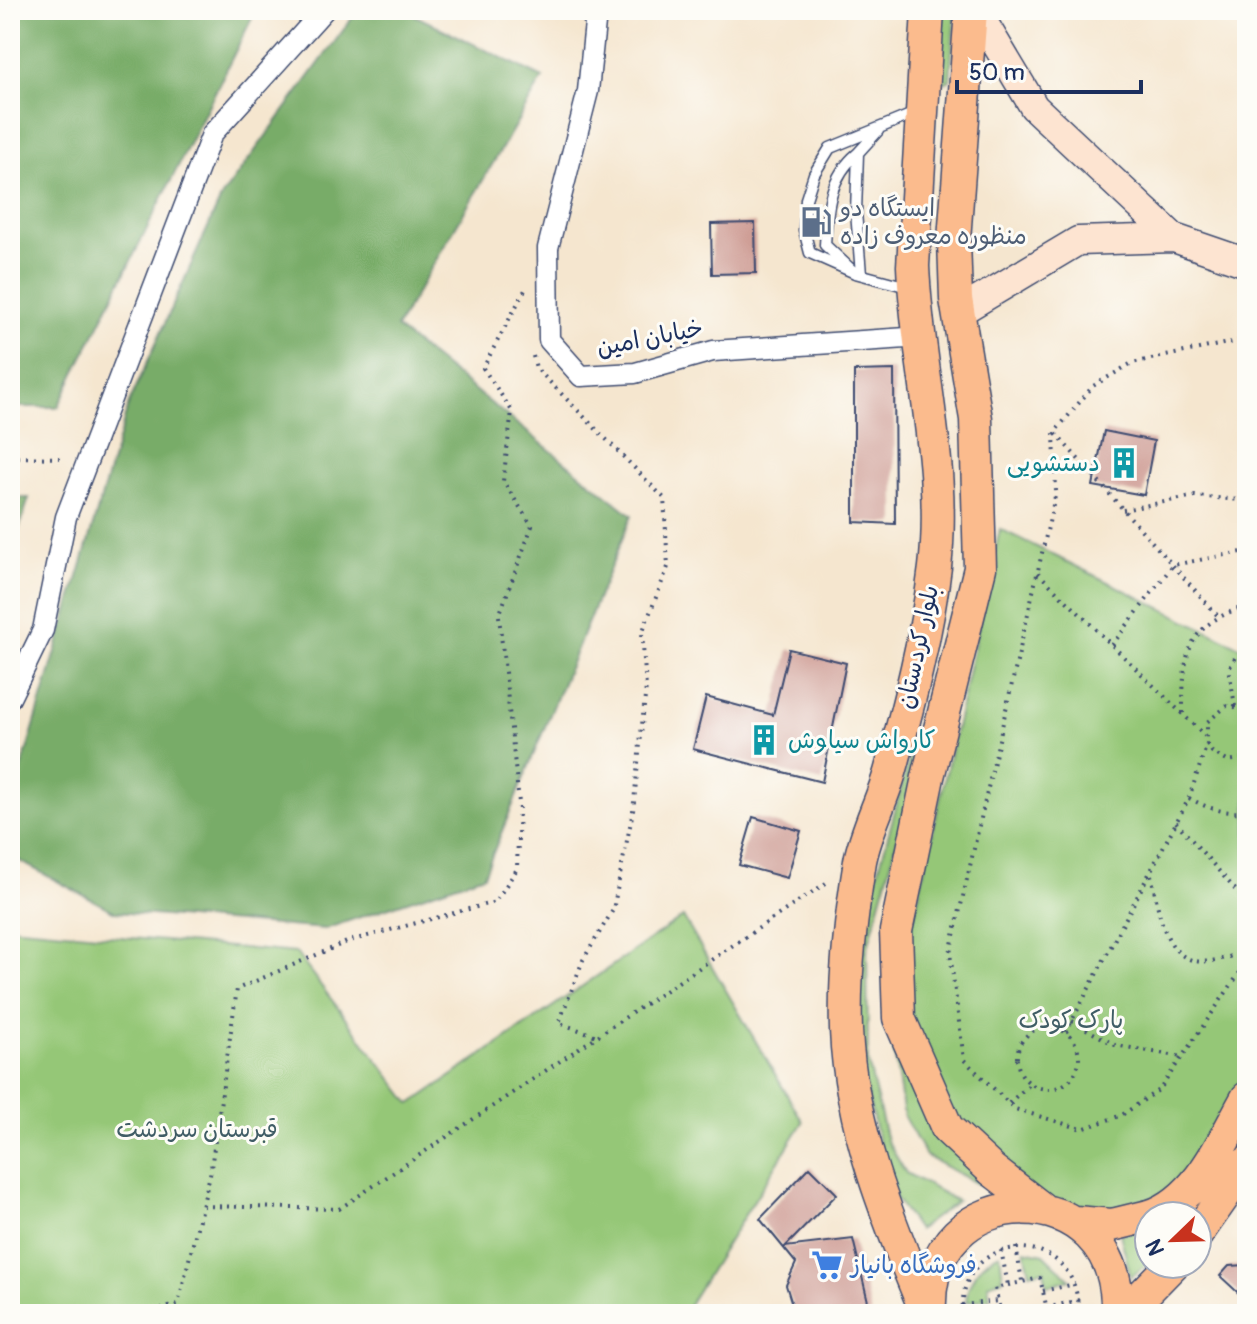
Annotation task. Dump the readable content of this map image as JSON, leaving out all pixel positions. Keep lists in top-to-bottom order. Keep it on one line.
{"streets":{"main road":["بلوار کردستان"],"street":["خیابان امین"]},"crossings":[["خیابان امین","بلوار کردستان"]],"parks":["پارک کودک","قبرستان سردشت"],"places":{"fuel station":["ایستگاه دو منظوره معروف زاده"],"building":["دستشویی","کارواش سیاوش"],"supermarket":["فروشگاه بانیاز"]},"scale_bar":"50 m","north":"bottom left"}
